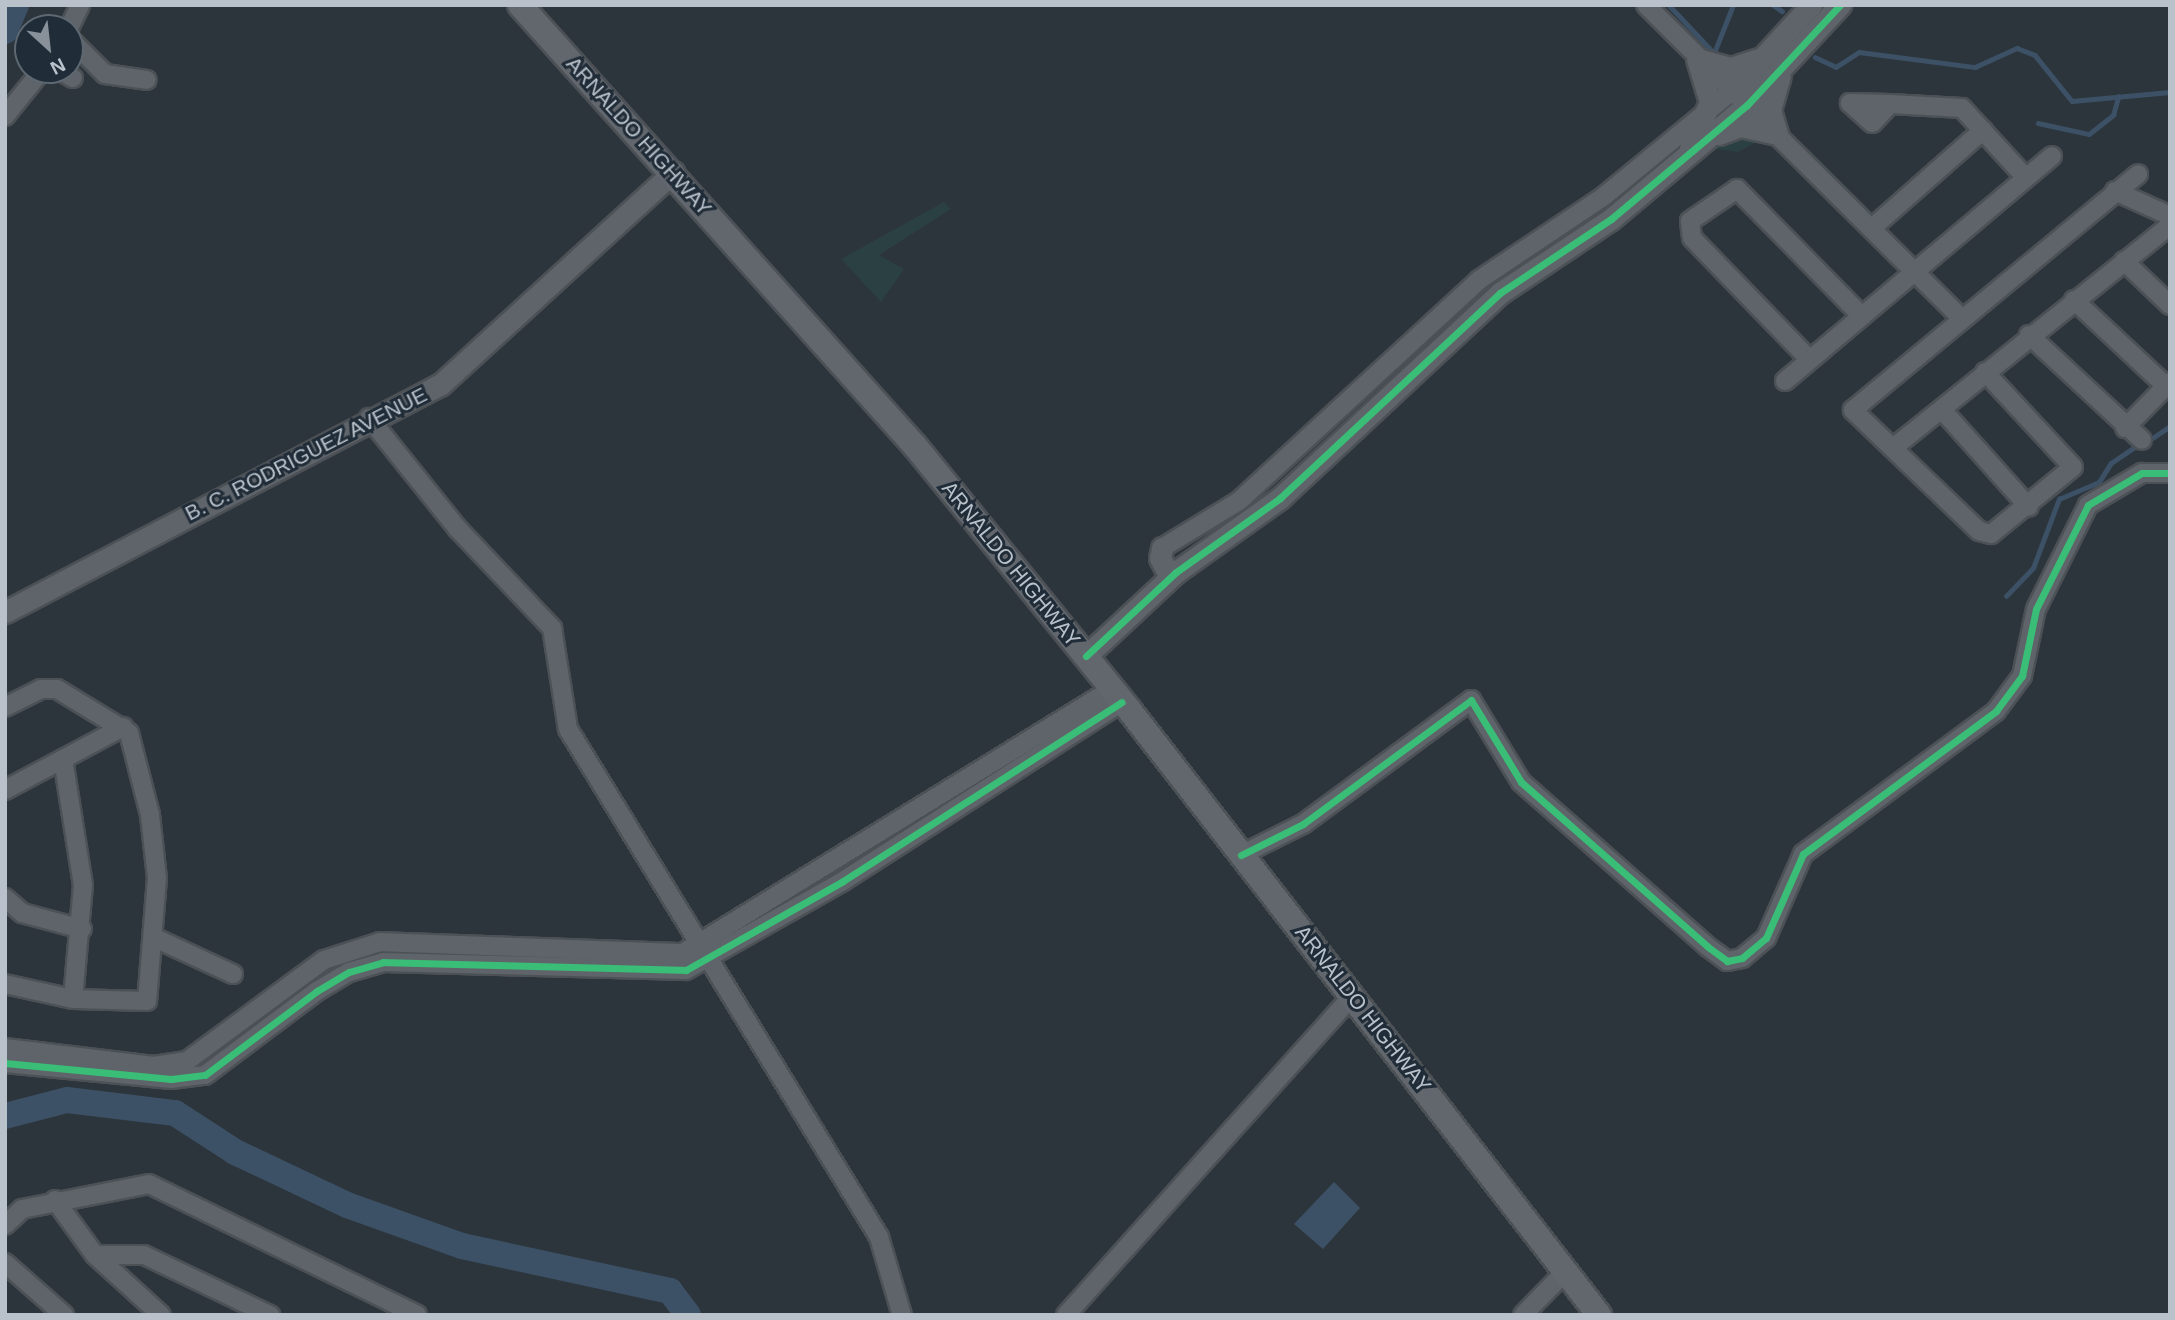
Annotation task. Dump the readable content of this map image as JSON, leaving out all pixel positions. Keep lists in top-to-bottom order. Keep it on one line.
{"streets":{"main road":["ARNALDO HIGHWAY"],"street":["B. C. RODRIGUEZ AVENUE"]},"crossings":[["ARNALDO HIGHWAY","B. C. RODRIGUEZ AVENUE"]],"north":"bottom right"}
